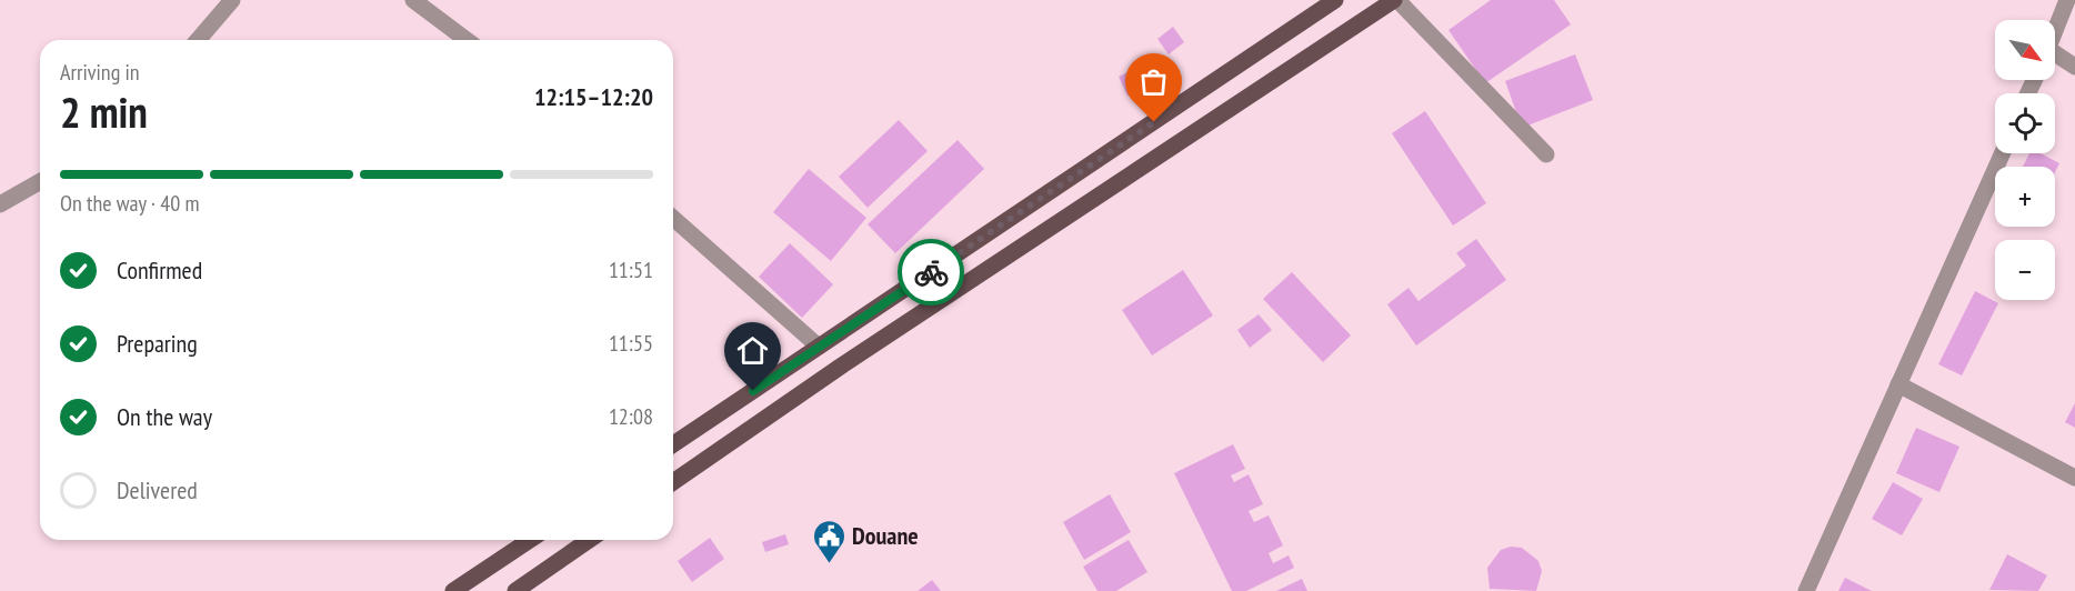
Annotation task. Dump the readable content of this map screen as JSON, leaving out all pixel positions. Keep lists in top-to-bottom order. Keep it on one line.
{"places":{"public building":["Douane"]},"north":"bottom right","page":{"map_buttons":["+","−"],"heading":["2 min","Arriving in","12:15–12:20"],"bar":"On the way · 40 m","list":[["Confirmed","11:51"],["Preparing","11:55"],["On the way","12:08"],"Delivered"]}}
